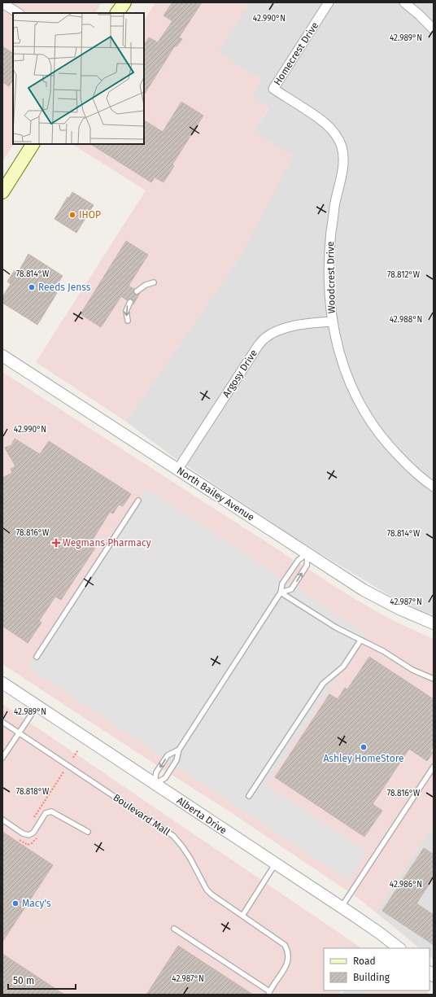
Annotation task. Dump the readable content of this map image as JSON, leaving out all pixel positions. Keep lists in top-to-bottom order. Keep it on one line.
{"streets":{"street":["Homecrest Drive","Woodcrest Drive","Argosy Drive","North Bailey Avenue","Alberta Drive"],"lane":["Boulevard Mall"]},"crossings":[["Homecrest Drive","Woodcrest Drive"],["Woodcrest Drive","Argosy Drive"],["Argosy Drive","North Bailey Avenue"]],"places":{"other":["IHOP","Reeds Jenss","Ashley HomeStore","Macy's"],"health":["Wegmans Pharmacy"]},"legend":["Road","Building"],"scale_bar":"50 m","coordinates":["42.990°N","42.989°N","78.814°W","78.812°W","42.988°N","78.816°W","42.987°N","78.818°W","42.986°N"]}
